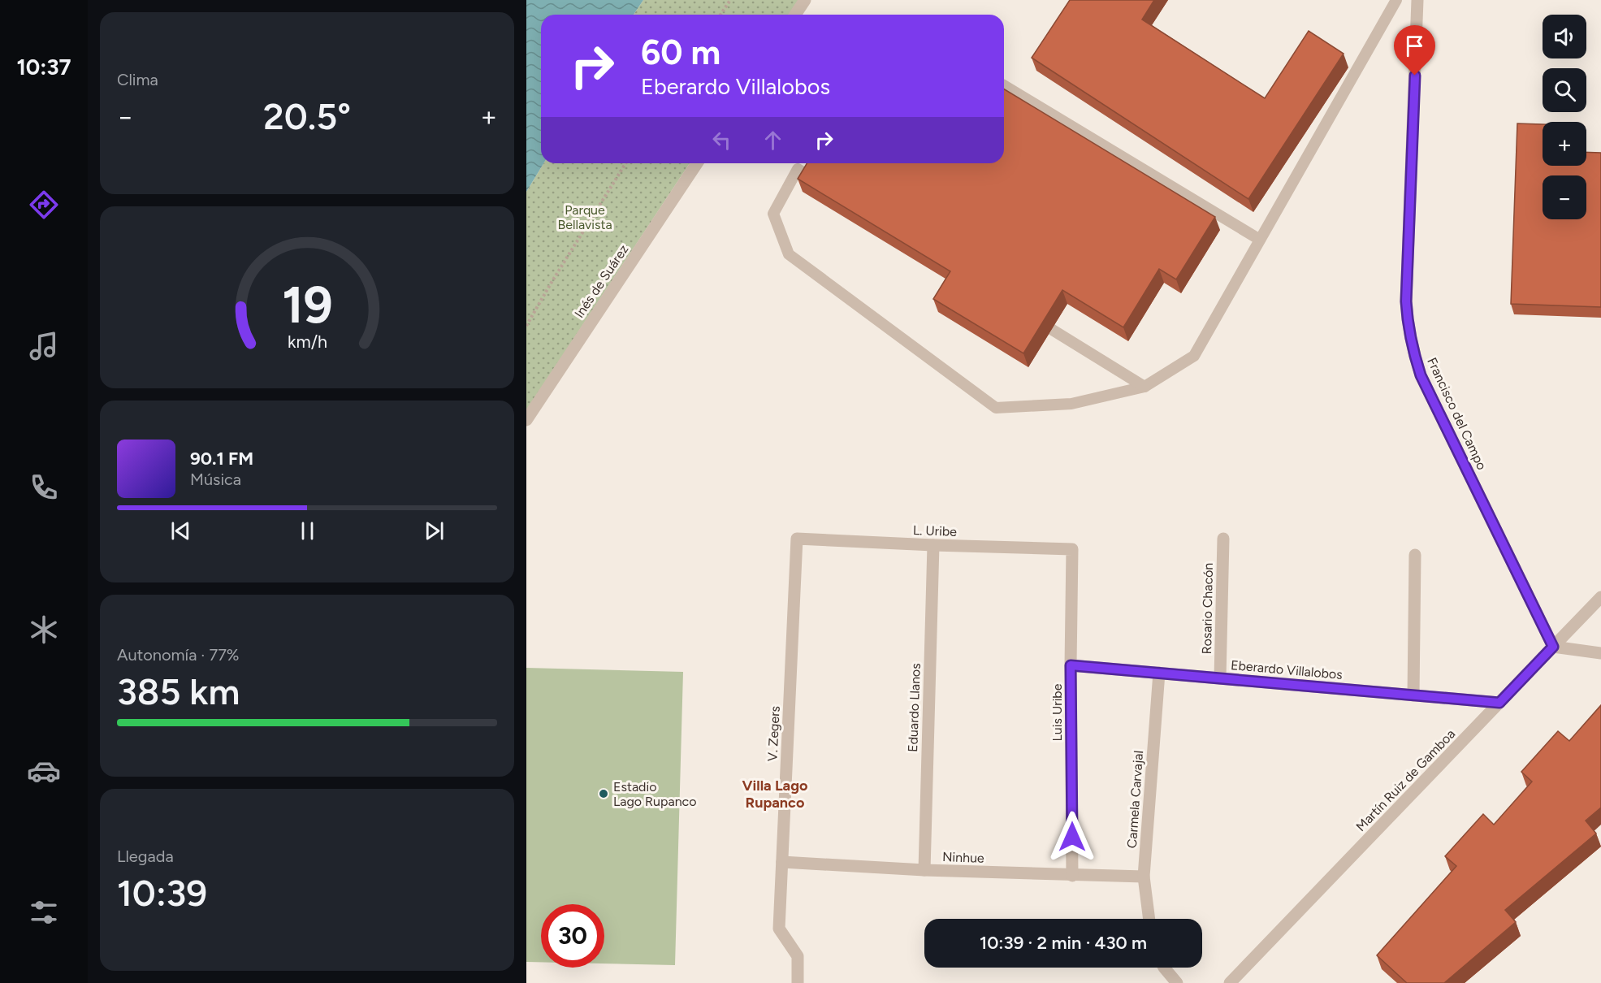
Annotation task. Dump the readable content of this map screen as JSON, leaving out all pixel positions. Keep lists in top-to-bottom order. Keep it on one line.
{"streets":{"street":["Inés de Suárez","Francisco del Campo","L. Uribe","Rosario Chacón","Eberardo Villalobos","Eduardo Llanos","Luis Uribe","V. Zegers","Martín Ruiz de Gamboa","Carmela Carvajal","Ninhue"]},"crossings":[["Francisco del Campo","Martín Ruiz de Gamboa"],["L. Uribe","Eduardo Llanos"],["L. Uribe","Luis Uribe"],["L. Uribe","V. Zegers"],["Rosario Chacón","Eberardo Villalobos"],["Eberardo Villalobos","Luis Uribe"],["Eberardo Villalobos","Martín Ruiz de Gamboa"],["Eberardo Villalobos","Carmela Carvajal"],["Eduardo Llanos","Ninhue"],["Luis Uribe","Ninhue"],["V. Zegers","Ninhue"],["Carmela Carvajal","Ninhue"]],"districts":["Villa Lago Rupanco"],"parks":["Parque Bellavista"],"places":["Estadio Lago Rupanco"],"page":{"tabs":"10:37","tile":["Clima",["Autonomía · 77%","385 km"],["Llegada","10:39"]],"map_buttons":["+","−"],"turn":["60 m","Eberardo Villalobos"],"heat":["−","20.5°","+"],"song":["90.1 FM","Música"],"limit":"30","trip":"10:39 · 2 min · 430 m","gauge":["19","km/h"]}}
